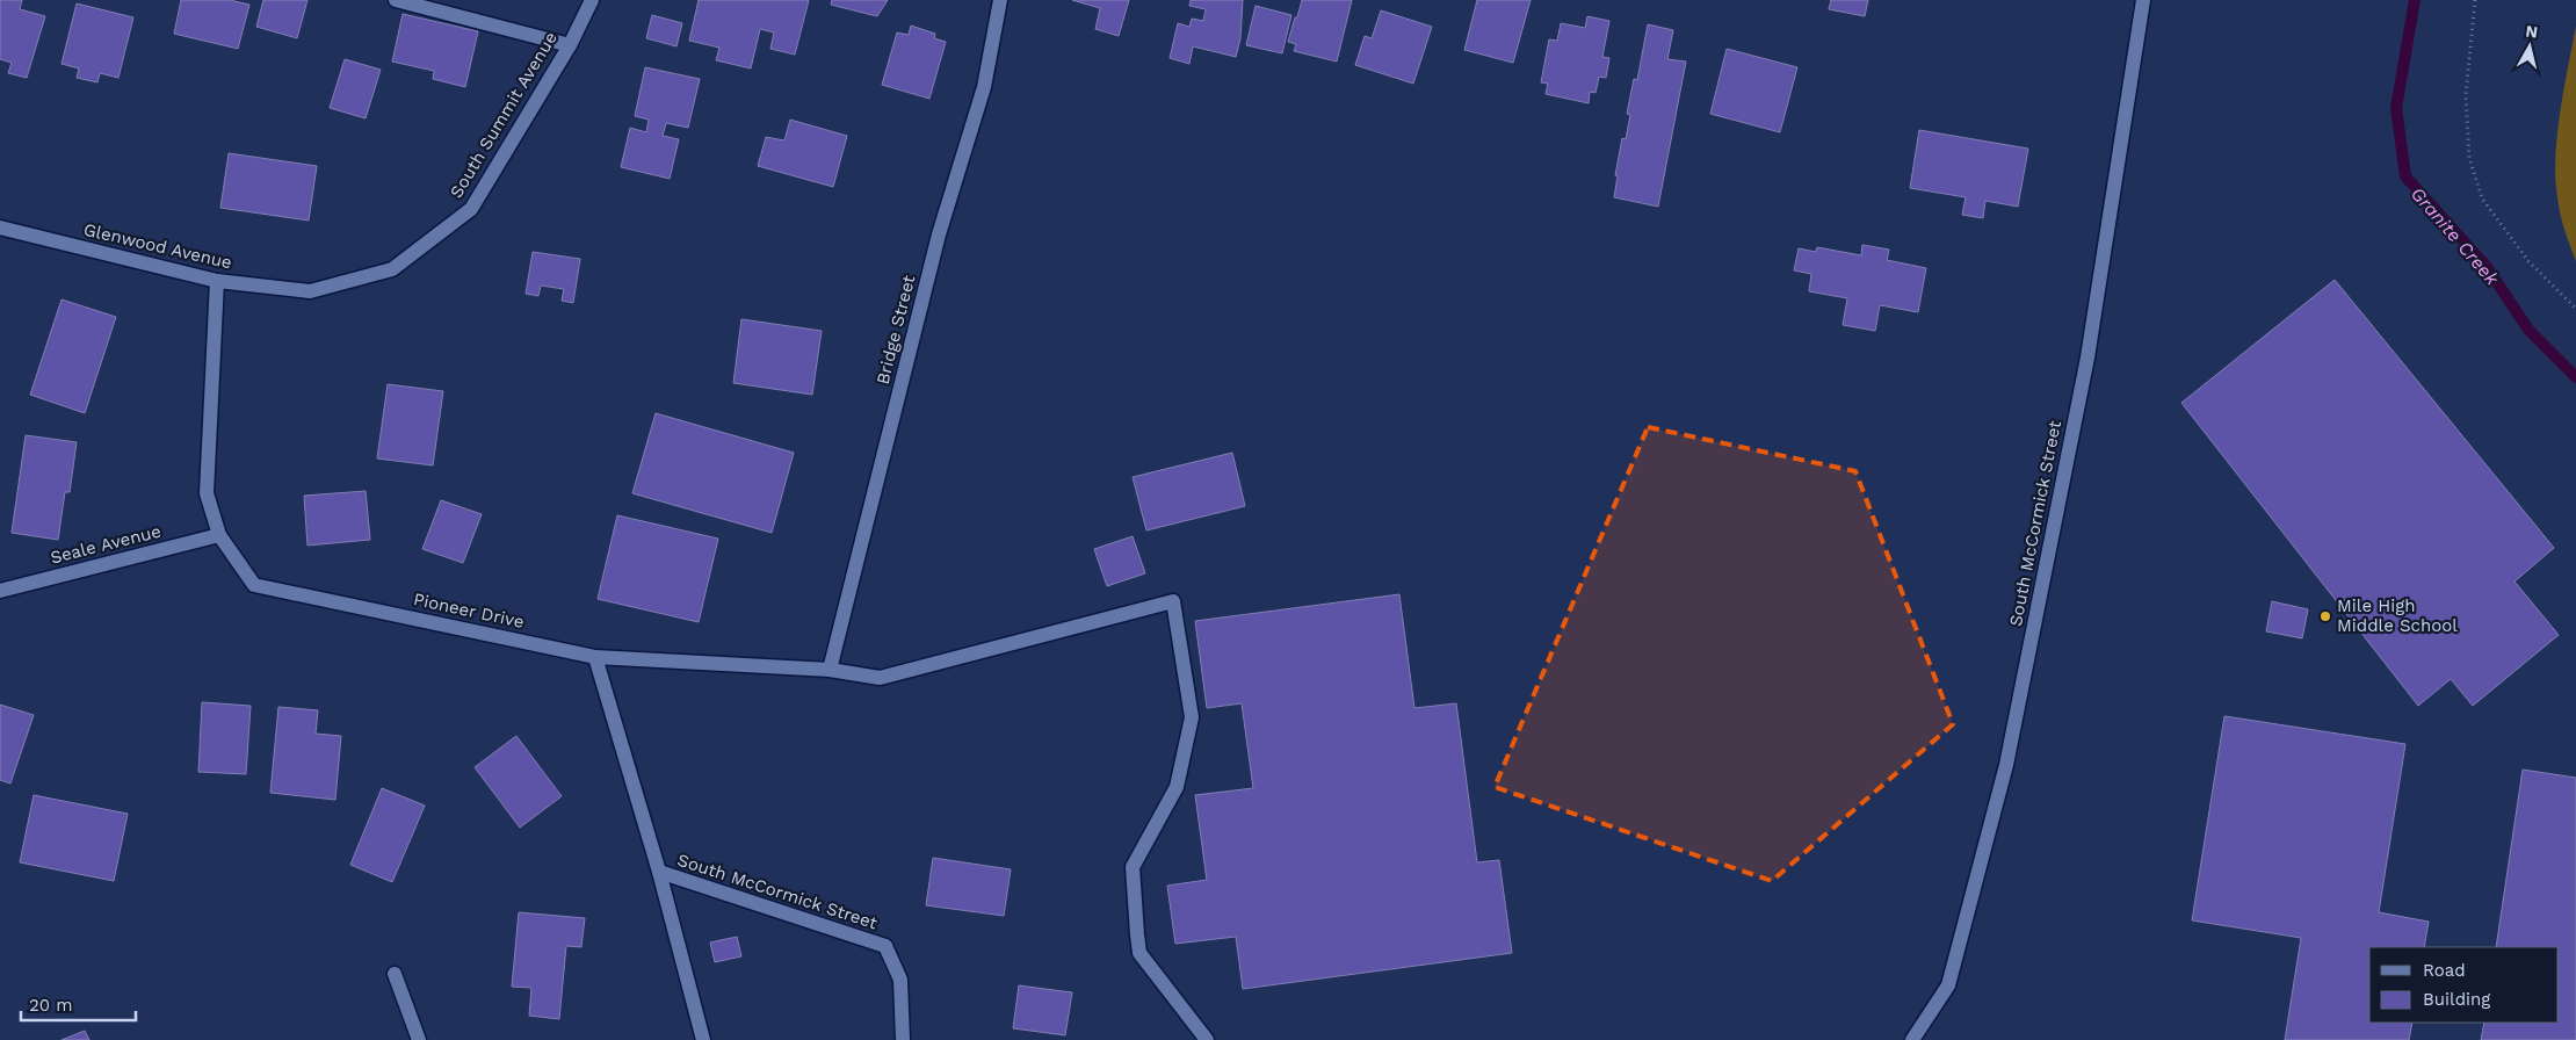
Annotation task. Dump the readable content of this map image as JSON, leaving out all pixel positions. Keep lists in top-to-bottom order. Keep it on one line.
{"streets":{"street":["South Summit Avenue","Glenwood Avenue","Bridge Street","South McCormick Street","Seale Avenue","Pioneer Drive"]},"crossings":[["South Summit Avenue","Glenwood Avenue"],["Glenwood Avenue","Pioneer Drive"],["Bridge Street","Pioneer Drive"],["Seale Avenue","Pioneer Drive"]],"water":["Granite Creek"],"places":["Mile High Middle School"],"legend":["Road","Building"],"scale_bar":"20 m","north":"top"}
